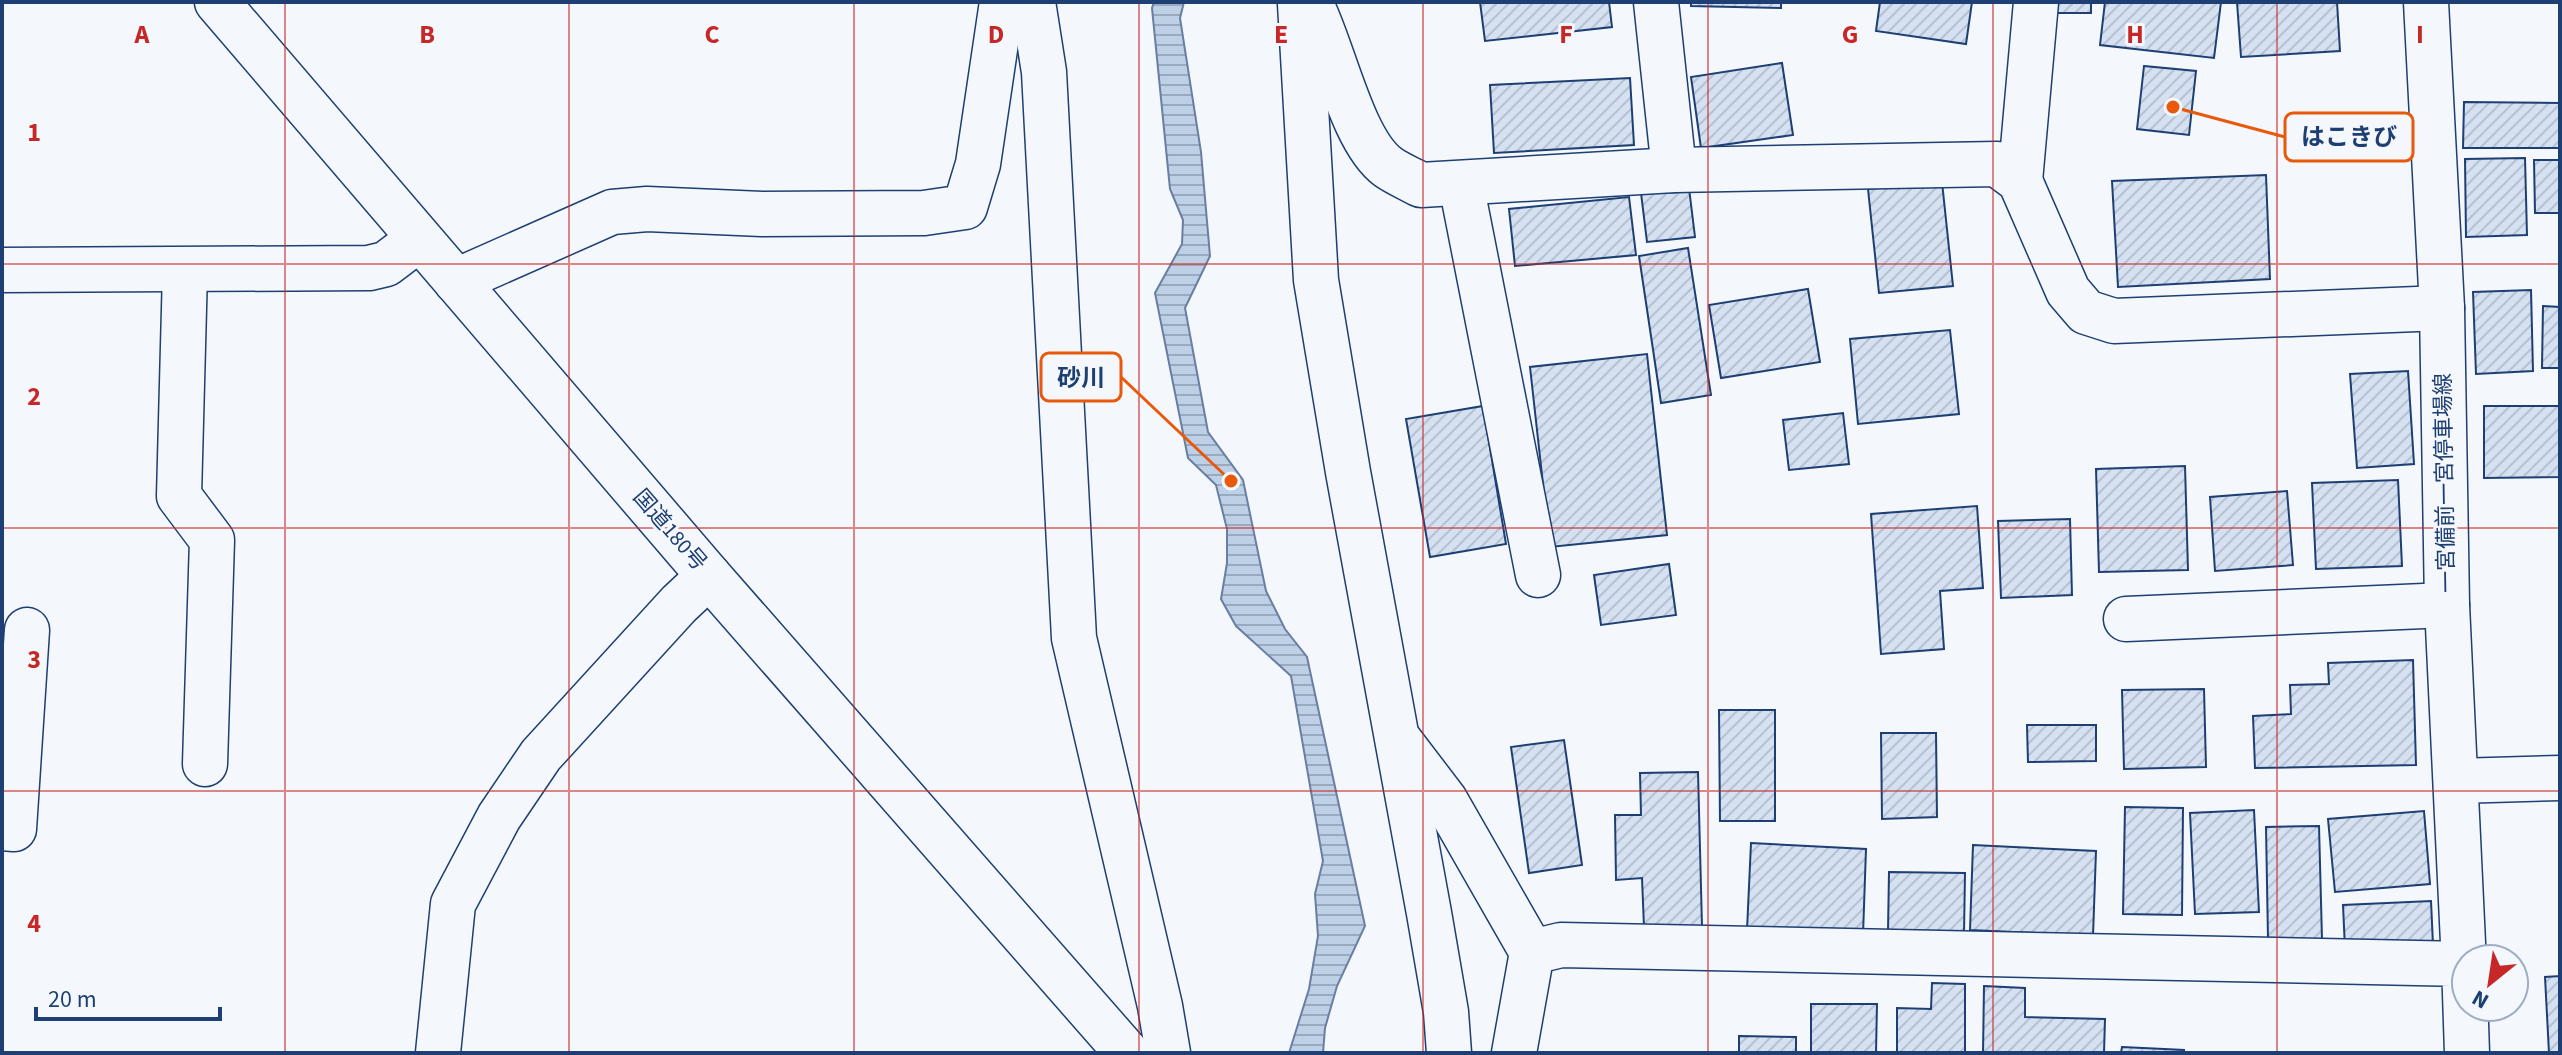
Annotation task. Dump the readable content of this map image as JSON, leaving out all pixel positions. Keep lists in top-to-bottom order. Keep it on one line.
{"streets":{"main road":["一宮備前一宮停車場線","国道180号"]},"places":["はこきび","砂川"],"scale_bar":"20 m","north":"bottom left","grid":{"columns":["A","B","C","D","E","F","G","H","I"],"rows":["1","2","3","4"]}}
